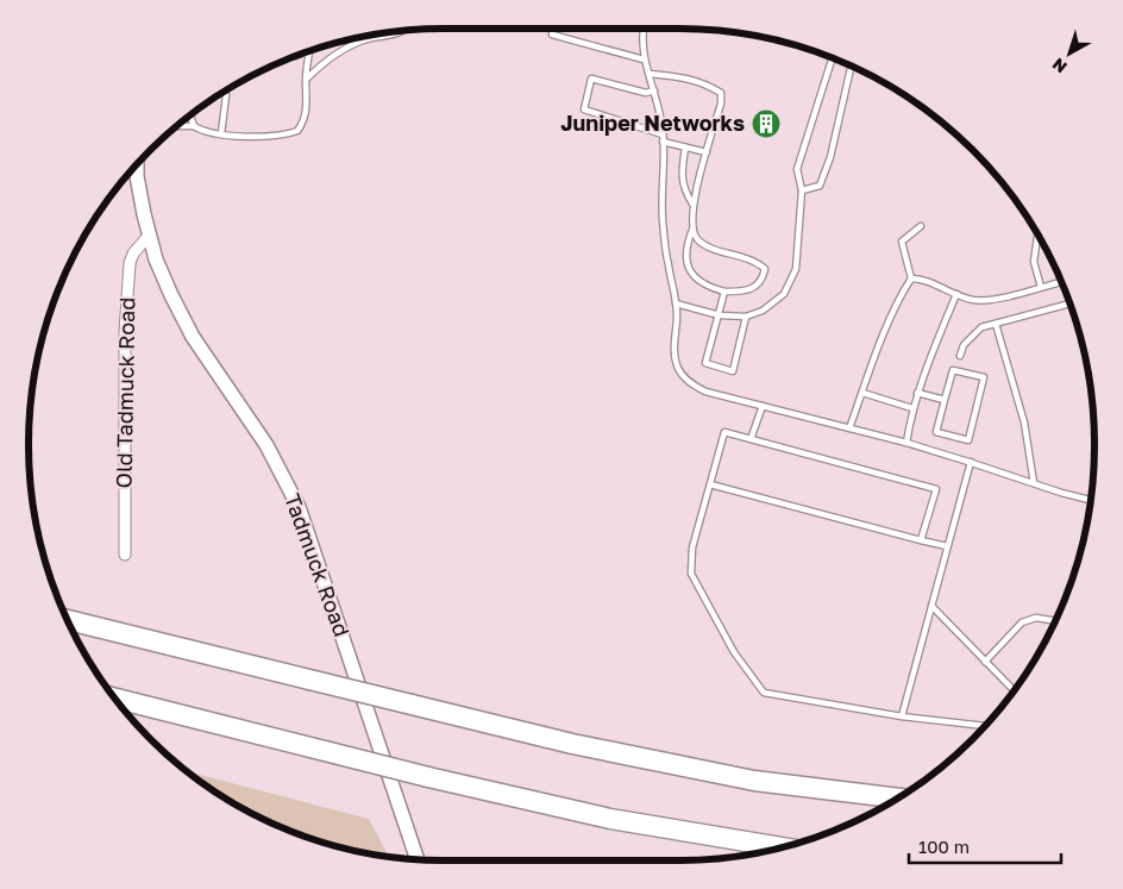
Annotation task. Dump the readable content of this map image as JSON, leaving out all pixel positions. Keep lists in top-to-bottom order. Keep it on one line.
{"streets":{"street":["Old Tadmuck Road","Tadmuck Road"]},"crossings":[["Old Tadmuck Road","Tadmuck Road"]],"places":{"building":["Juniper Networks"]},"scale_bar":"100 m","north":"bottom left"}
